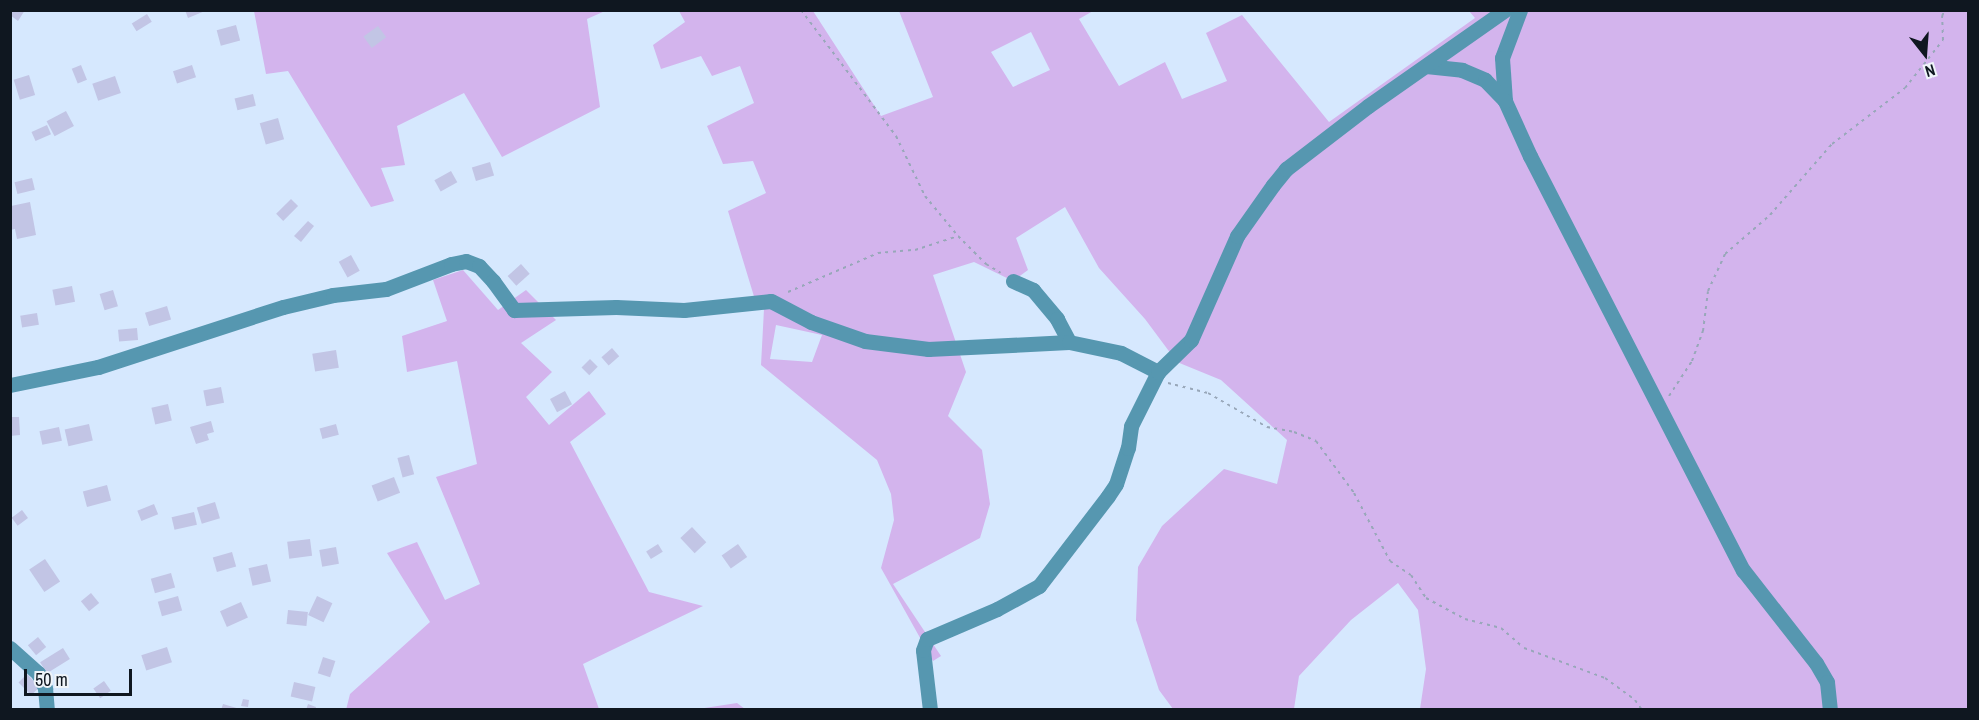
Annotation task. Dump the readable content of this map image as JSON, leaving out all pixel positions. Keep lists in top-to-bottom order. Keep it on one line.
{"scale_bar":"50 m","north":"bottom"}
